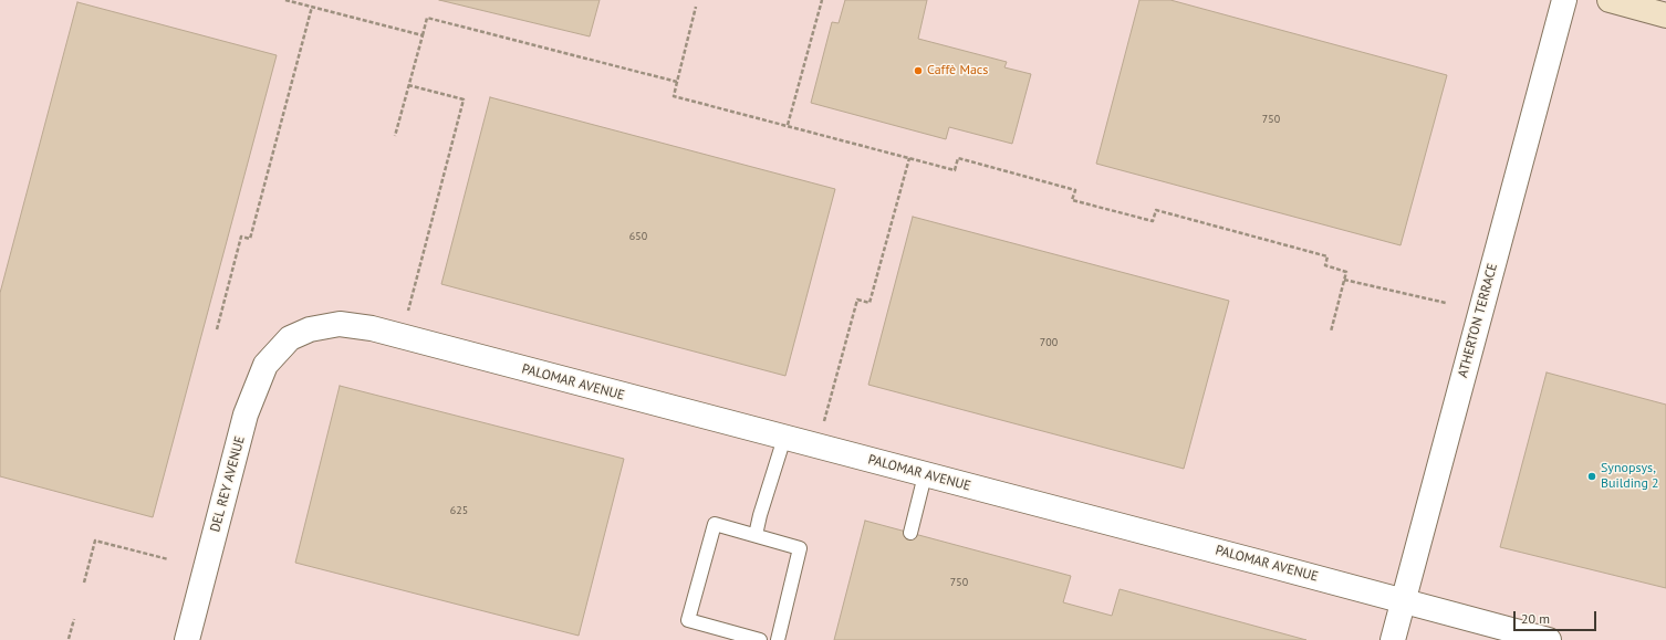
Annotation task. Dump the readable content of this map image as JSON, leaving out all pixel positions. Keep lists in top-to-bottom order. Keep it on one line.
{"streets":{"street":["ATHERTON TERRACE","PALOMAR AVENUE","DEL REY AVENUE"]},"crossings":[["ATHERTON TERRACE","PALOMAR AVENUE"],["PALOMAR AVENUE","DEL REY AVENUE"]],"places":["Caffè Macs","Synopsys, Building 2"],"house_numbers":["750","650","700","625","750"],"scale_bar":"20 m"}
